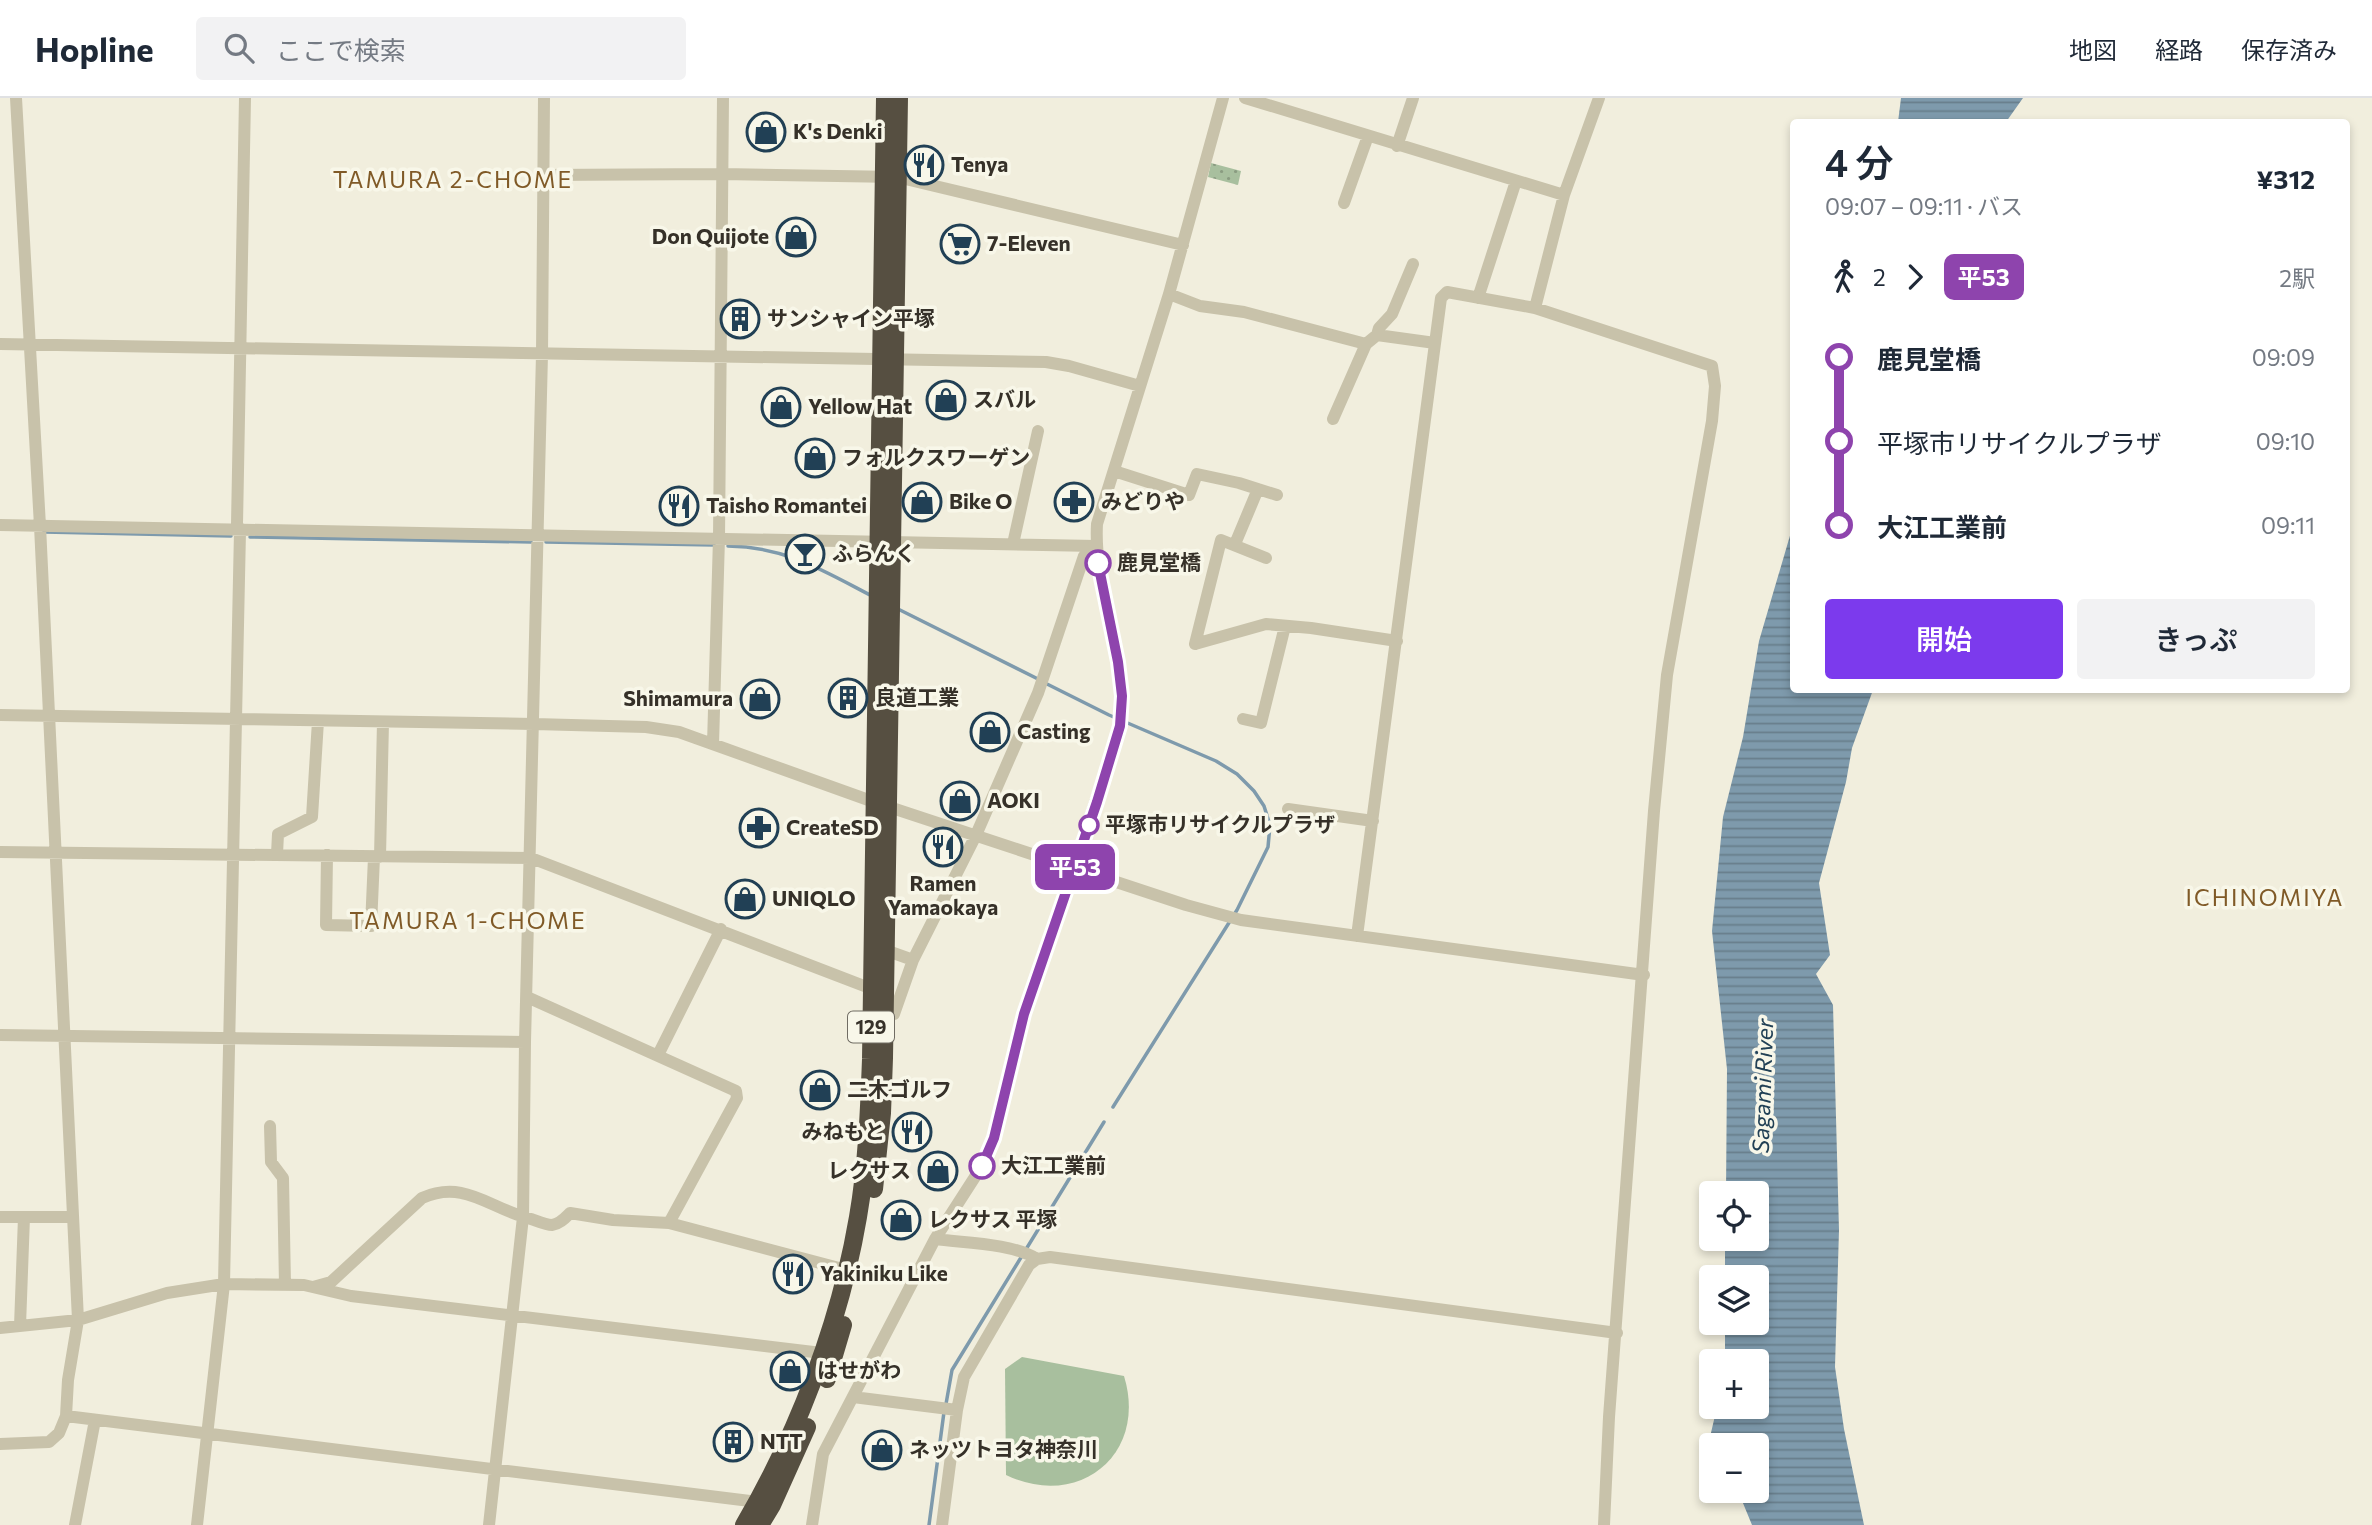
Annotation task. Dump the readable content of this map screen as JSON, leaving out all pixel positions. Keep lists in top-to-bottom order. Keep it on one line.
{"streets":{"highway":["129"]},"districts":["TAMURA 2-CHOME","ICHINOMIYA","TAMURA 1-CHOME"],"water":["Sagami River"],"places":{"shop":["K's Denki","Don Quijote","スバル","Yellow Hat","フォルクスワーゲン","Bike O","Shimamura","Casting","AOKI","UNIQLO","二木ゴルフ","レクサス","レクサス 平塚","はせがわ","ネッツトヨタ神奈川"],"restaurant":["Tenya","Taisho Romantei","Ramen Yamaokaya","みねもと","Yakiniku Like"],"supermarket":["7-Eleven"],"building":["サンシャイン平塚","良道工業","NTT"],"pharmacy":["みどりや","CreateSD"],"bar":["ふらんく"],"other":["鹿見堂橋","平塚市リサイクルプラザ","大江工業前"]},"lines":["bus line 平53"],"page":{"header":"Hopline","search":"ここで検索","nav":["地図","経路","保存済み"],"on_map":"平53","heading":["4 分","09:07 – 09:11 · バス","¥312"],"legs":["2","平53","2駅"],"list":[{"name":"鹿見堂橋","value":"09:09"},{"name":"平塚市リサイクルプラザ","value":"09:10"},{"name":"大江工業前","value":"09:11"}],"buttons":["開始","きっぷ"],"map_buttons":["+","−"]}}
